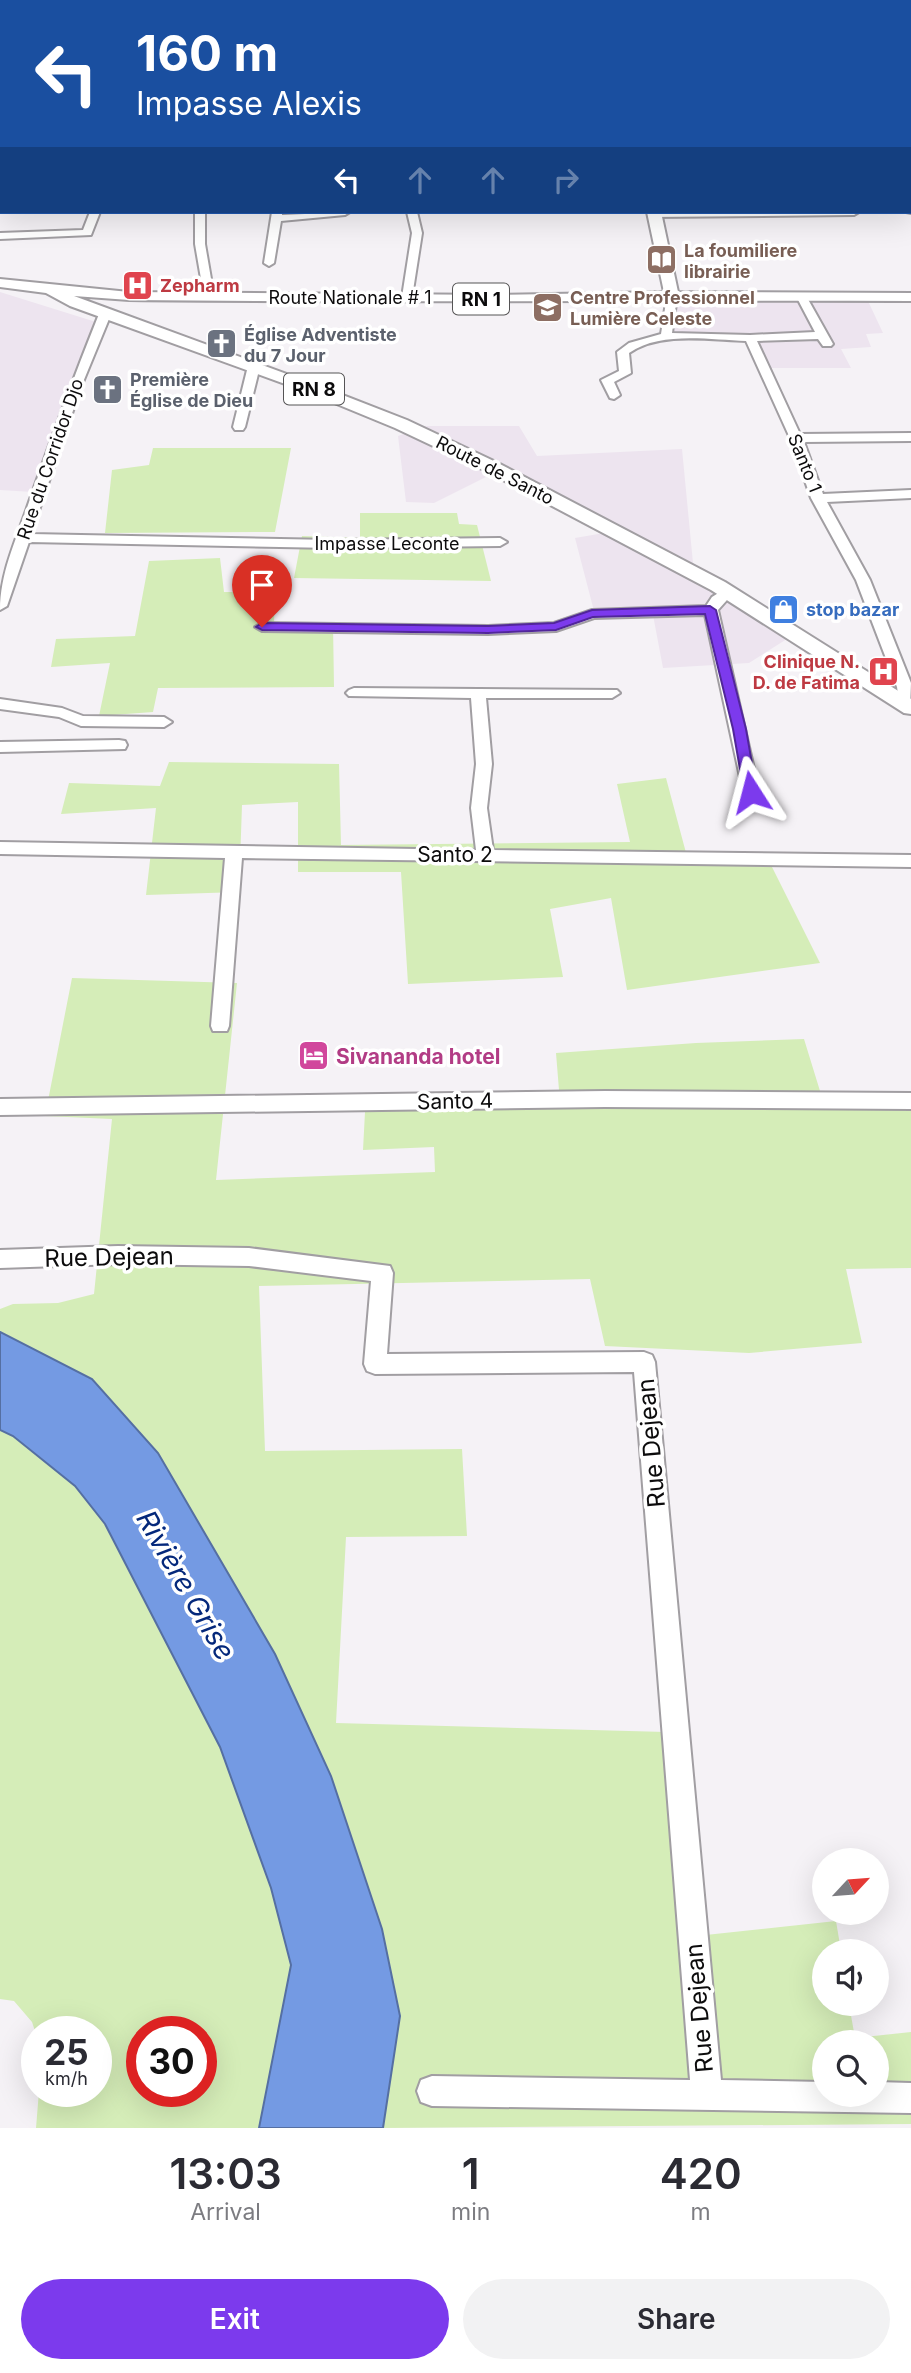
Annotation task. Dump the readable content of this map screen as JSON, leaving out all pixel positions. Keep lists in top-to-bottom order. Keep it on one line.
{"streets":{"main road":["Route Nationale # 1","RN 1","RN 8","Route de Santo"],"street":["Rue du Corridor Djo","Santo 1","Impasse Leconte","Santo 2","Santo 4","Rue Dejean"]},"crossings":[["Route Nationale # 1","Route de Santo"],["Rue du Corridor Djo","Route de Santo"],["Rue du Corridor Djo","Impasse Leconte"],["Santo 1","Route de Santo"]],"water":["Rivière Grise"],"places":{"library":["La foumiliere librairie"],"hospital":["Zepharm","Clinique N. D. de Fatima"],"school or university":["Centre Professionnel Lumière Celeste"],"church":["Église Adventiste du 7 Jour","Première Église de Dieu"],"shop":["stop bazar"],"hotel":["Sivananda hotel"]},"north":"top right","page":{"turn":["160 m","Impasse Alexis"],"speed":"25 km/h","limit":"30","eta":["13:03","Arrival","1","min","420","m"],"buttons":["Exit","Share"]}}
